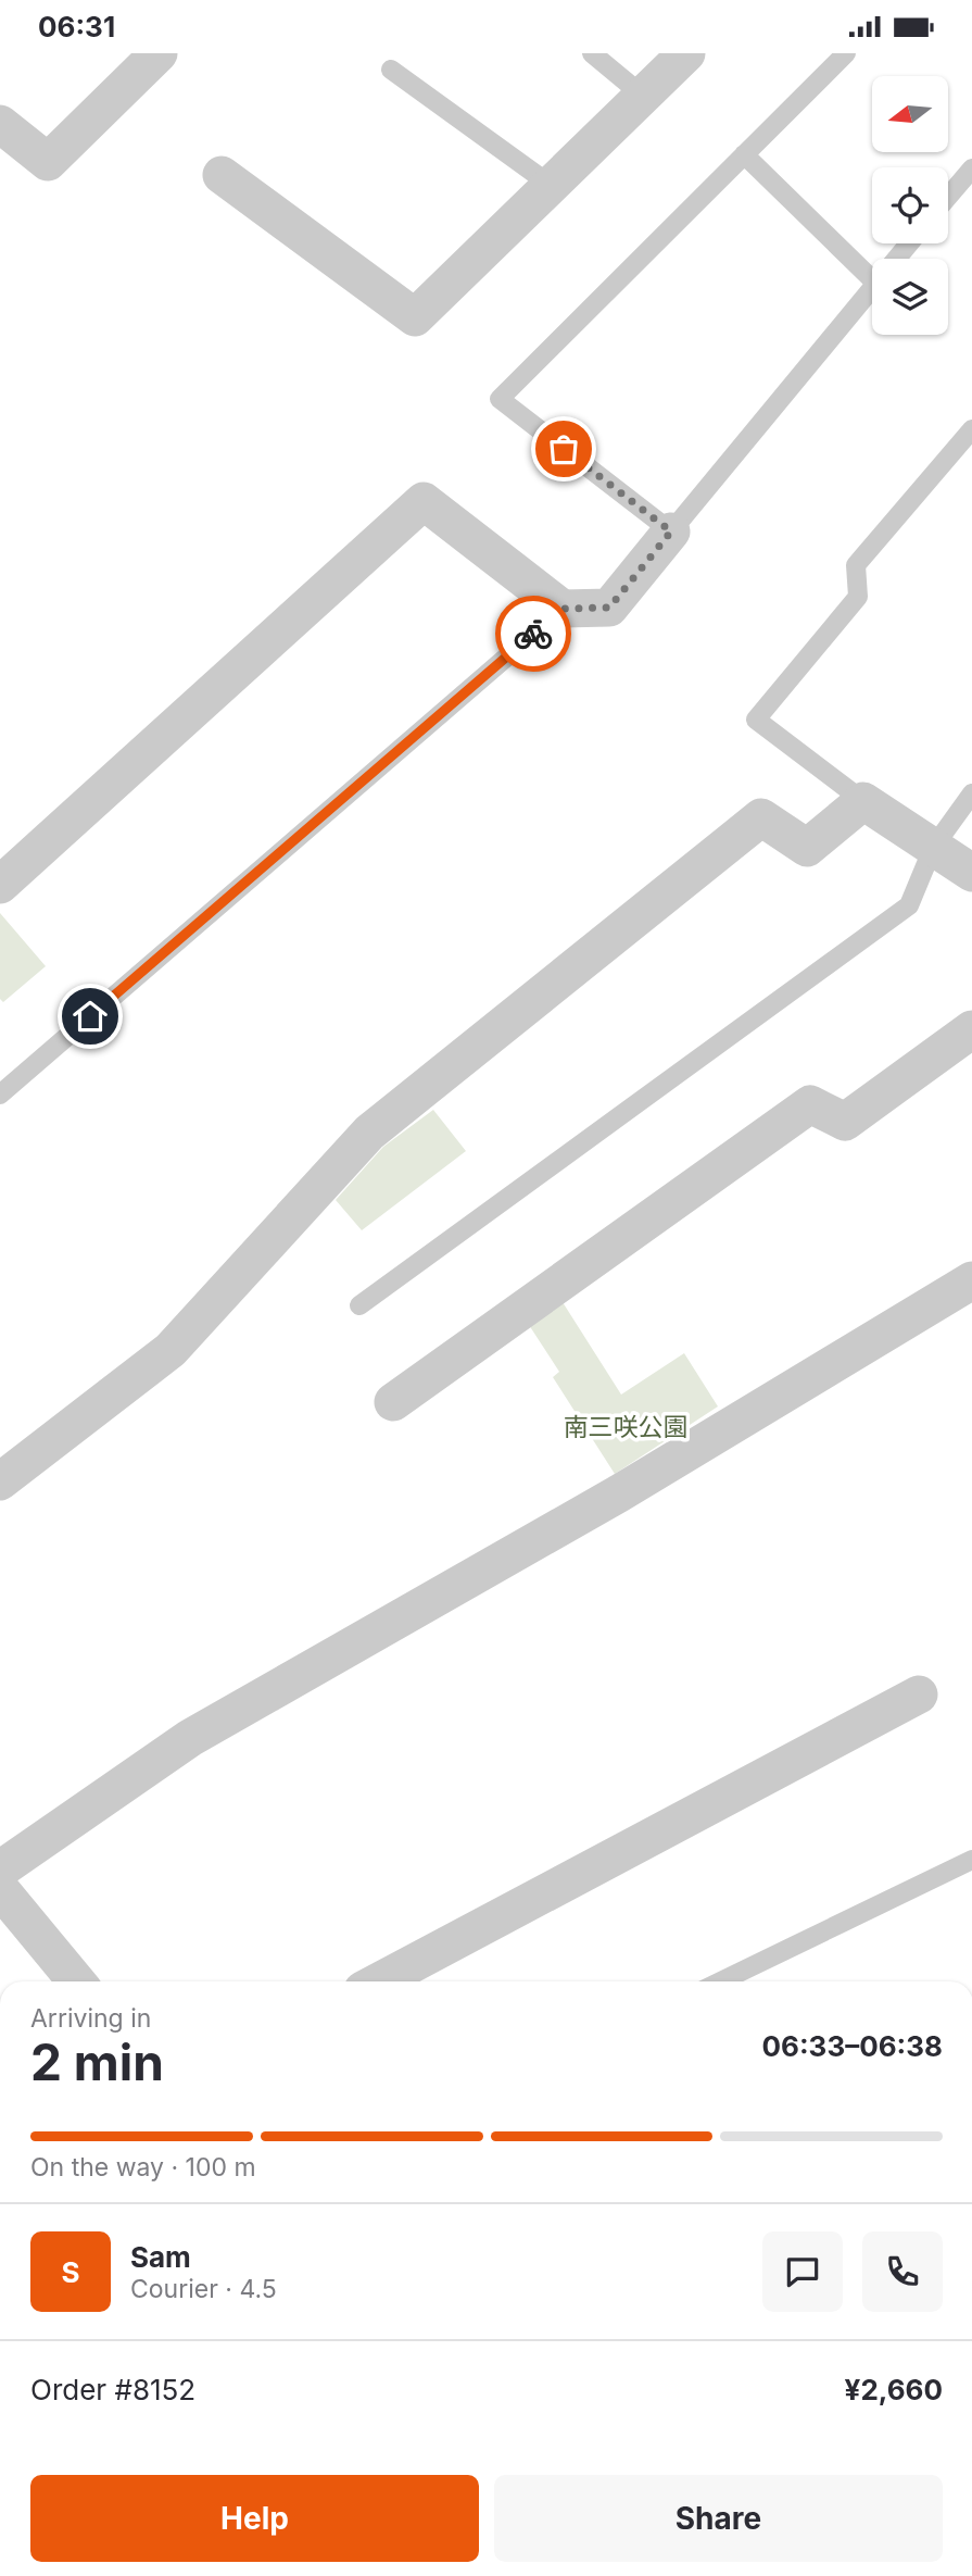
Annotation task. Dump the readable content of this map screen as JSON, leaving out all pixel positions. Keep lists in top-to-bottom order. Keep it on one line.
{"parks":["南三咲公園"],"north":"left","page":{"status":"06:31","heading":["2 min","Arriving in","06:33–06:38"],"panel":["Sam","Courier · 4.5","Order #8152","¥2,660"],"bar":"On the way · 100 m","round":"S","buttons":["Help","Share"]}}
